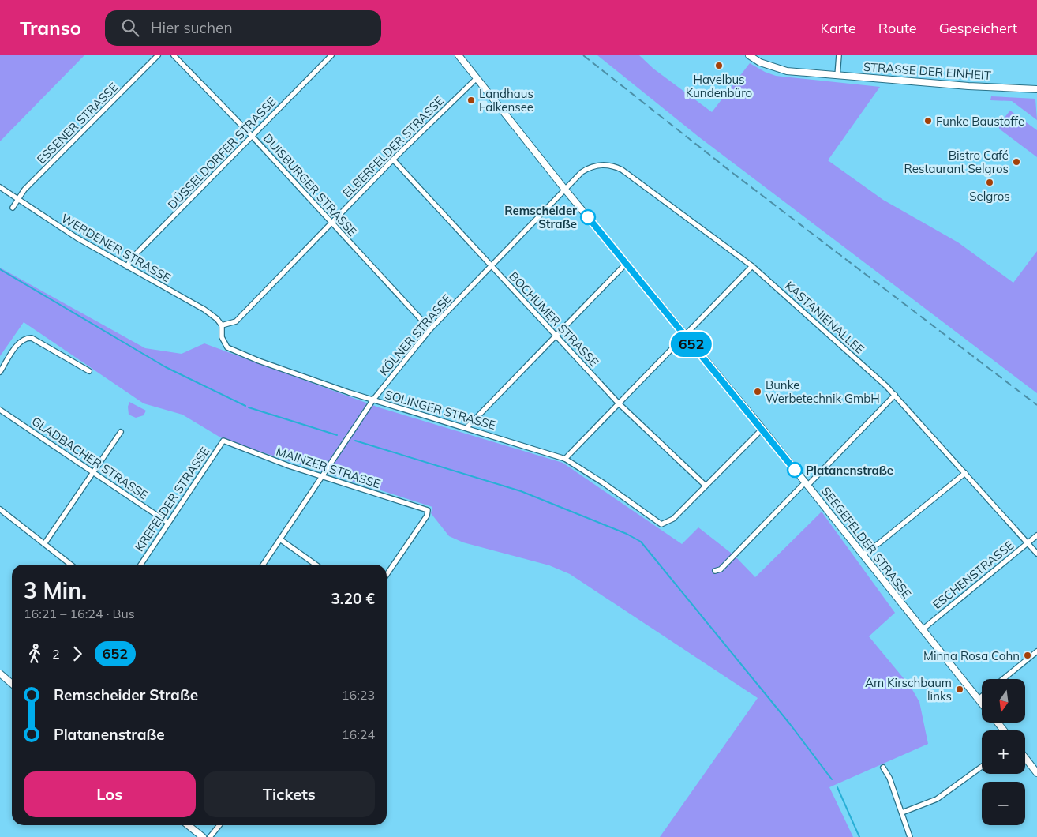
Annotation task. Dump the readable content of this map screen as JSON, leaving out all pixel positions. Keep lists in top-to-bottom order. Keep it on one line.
{"streets":{"street":["STRASSE DER EINHEIT","ESSENER STRASSE","ELBERFELDER STRASSE","DÜSSELDORFER STRASSE","DUISBURGER STRASSE","WERDENER STRASSE","KASTANIENALLEE","BOCHUMER STRASSE","KÖLNER STRASSE","SOLINGER STRASSE","GLADBACHER STRASSE","MAINZER STRASSE","KREFELDER STRASSE","SEEGEFELDER STRASSE","ESCHENSTRASSE"]},"crossings":[["ESSENER STRASSE","WERDENER STRASSE"],["ELBERFELDER STRASSE","DUISBURGER STRASSE"],["ELBERFELDER STRASSE","WERDENER STRASSE"],["ELBERFELDER STRASSE","BOCHUMER STRASSE"],["ELBERFELDER STRASSE","SOLINGER STRASSE"],["ELBERFELDER STRASSE","SEEGEFELDER STRASSE"],["DÜSSELDORFER STRASSE","DUISBURGER STRASSE"],["DÜSSELDORFER STRASSE","WERDENER STRASSE"],["DUISBURGER STRASSE","KÖLNER STRASSE"],["WERDENER STRASSE","SOLINGER STRASSE"],["KASTANIENALLEE","KÖLNER STRASSE"],["KASTANIENALLEE","SEEGEFELDER STRASSE"],["KASTANIENALLEE","ESCHENSTRASSE"],["BOCHUMER STRASSE","KÖLNER STRASSE"],["BOCHUMER STRASSE","SOLINGER STRASSE"],["KÖLNER STRASSE","SOLINGER STRASSE"],["KÖLNER STRASSE","MAINZER STRASSE"],["KÖLNER STRASSE","SEEGEFELDER STRASSE"],["GLADBACHER STRASSE","KREFELDER STRASSE"],["MAINZER STRASSE","KREFELDER STRASSE"],["SEEGEFELDER STRASSE","ESCHENSTRASSE"]],"places":["Havelbus Kundenbüro","Landhaus Falkensee","Funke Baustoffe","Bistro Café Restaurant Selgros","Selgros","Remscheider Straße","Bunke Werbetechnik GmbH","Platanenstraße","Minna Rosa Cohn","Am Kirschbaum links"],"lines":["bus line 652"],"north":"bottom","page":{"header":"Transo","search":"Hier suchen","nav":["Karte","Route","Gespeichert"],"on_map":"652","heading":["3 Min.","16:21 – 16:24 · Bus","3.20 €"],"legs":["2","652"],"list":[{"name":"Remscheider Straße","value":"16:23"},{"name":"Platanenstraße","value":"16:24"}],"map_buttons":["+","−"],"buttons":["Los","Tickets"]}}
